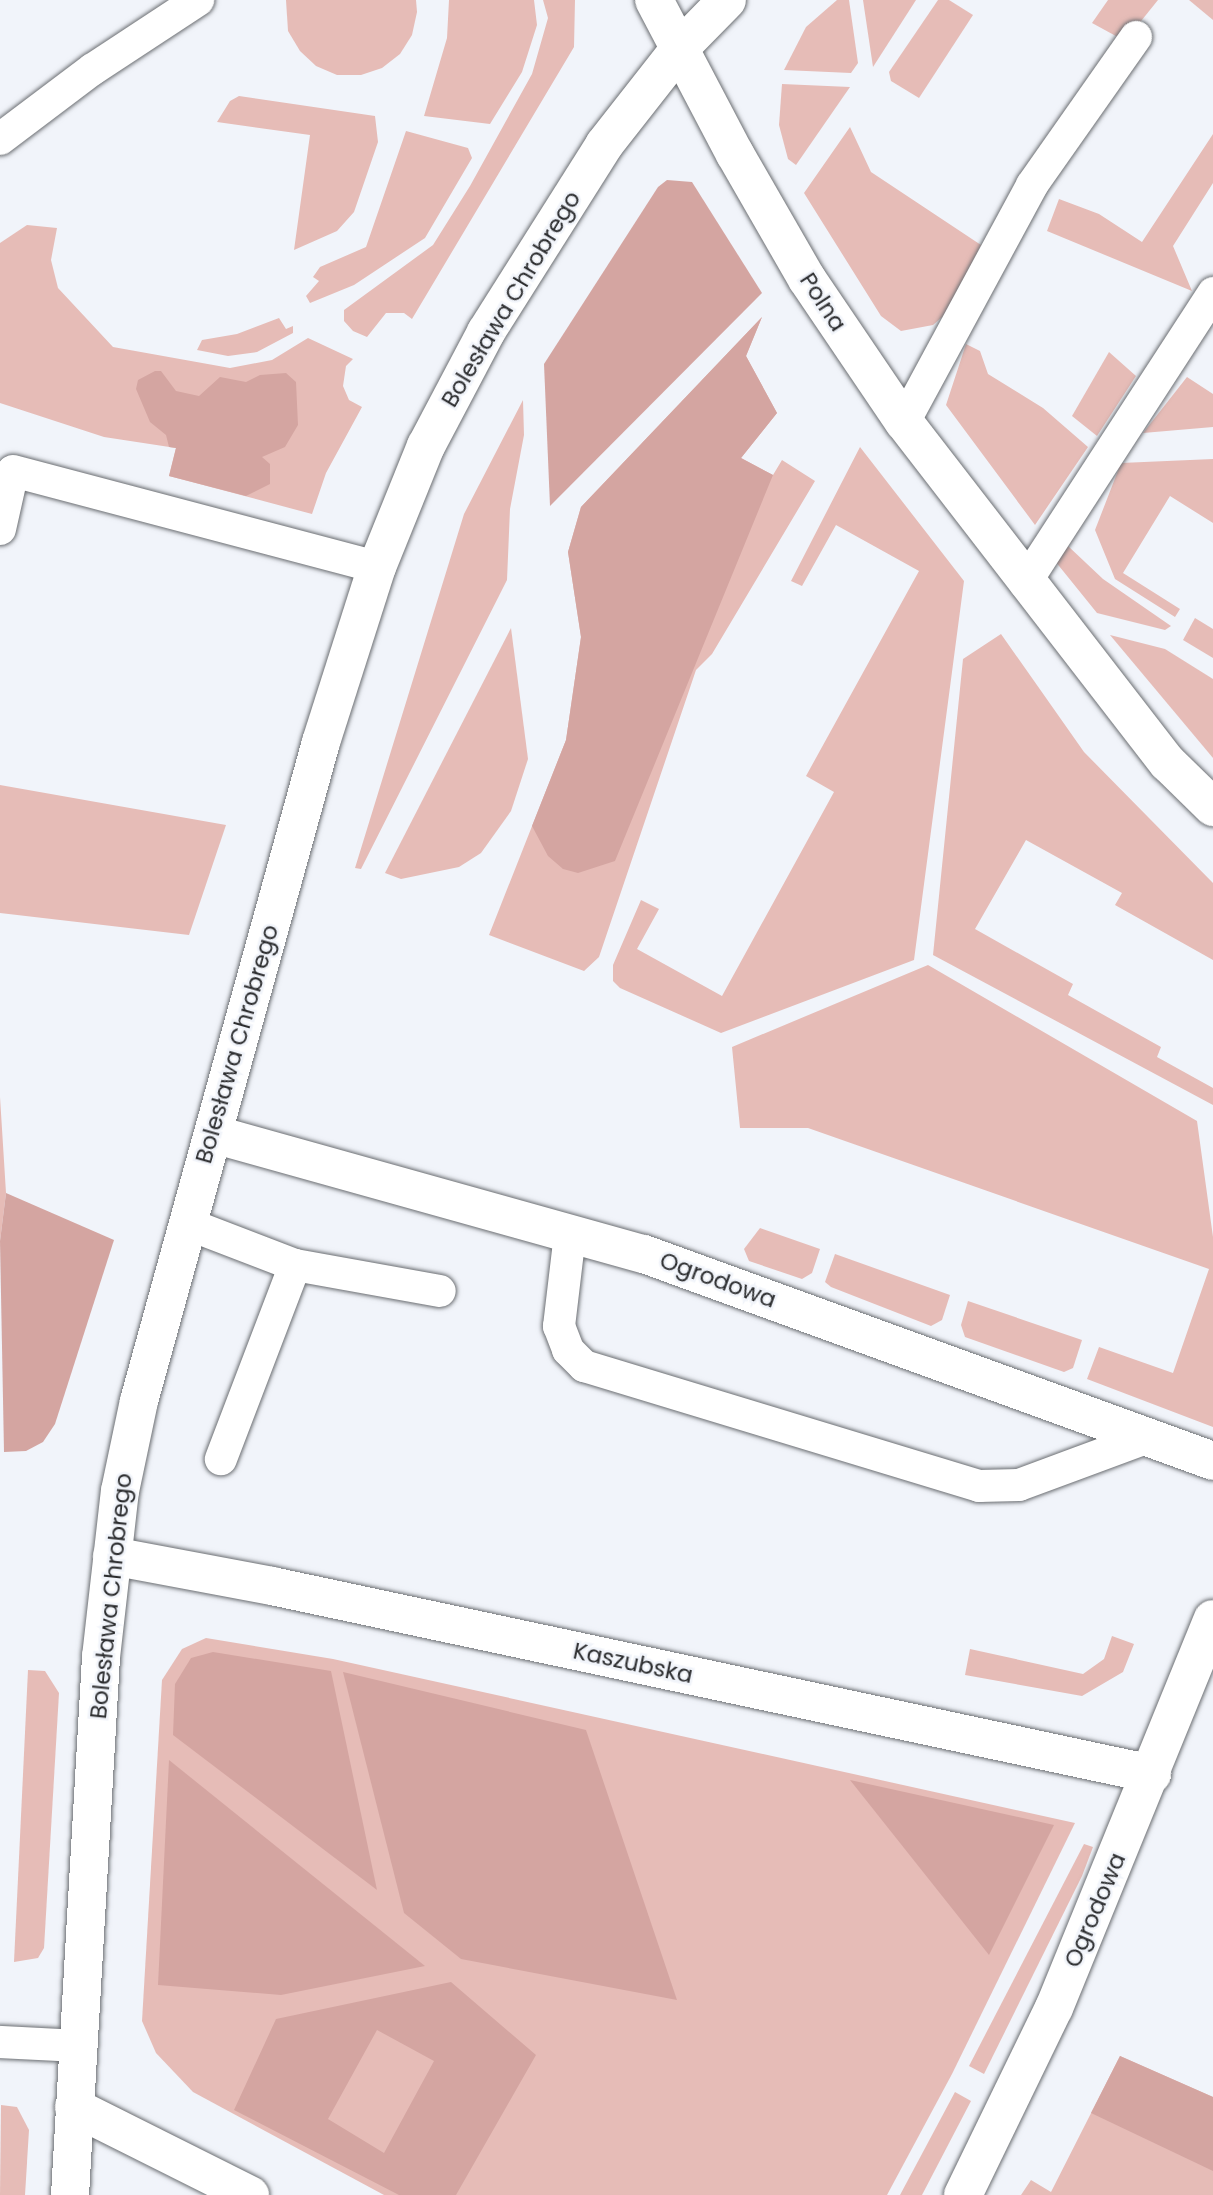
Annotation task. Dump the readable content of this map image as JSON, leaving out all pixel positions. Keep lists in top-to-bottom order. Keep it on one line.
{"streets":{"street":["Bolesława Chrobrego","Polna","Ogrodowa","Kaszubska"]},"crossings":[["Bolesława Chrobrego","Polna"],["Bolesława Chrobrego","Ogrodowa"],["Bolesława Chrobrego","Kaszubska"],["Ogrodowa","Kaszubska"]]}
